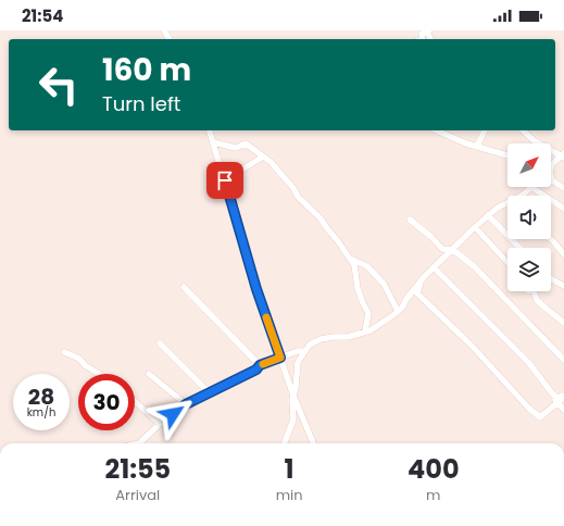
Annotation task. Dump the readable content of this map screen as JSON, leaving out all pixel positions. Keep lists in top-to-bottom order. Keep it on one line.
{"north":"top right","page":{"status":"21:54","turn":["160 m","Turn left"],"speed":"28 km/h","limit":"30","eta":["21:55","Arrival","1","min","400","m"]}}
